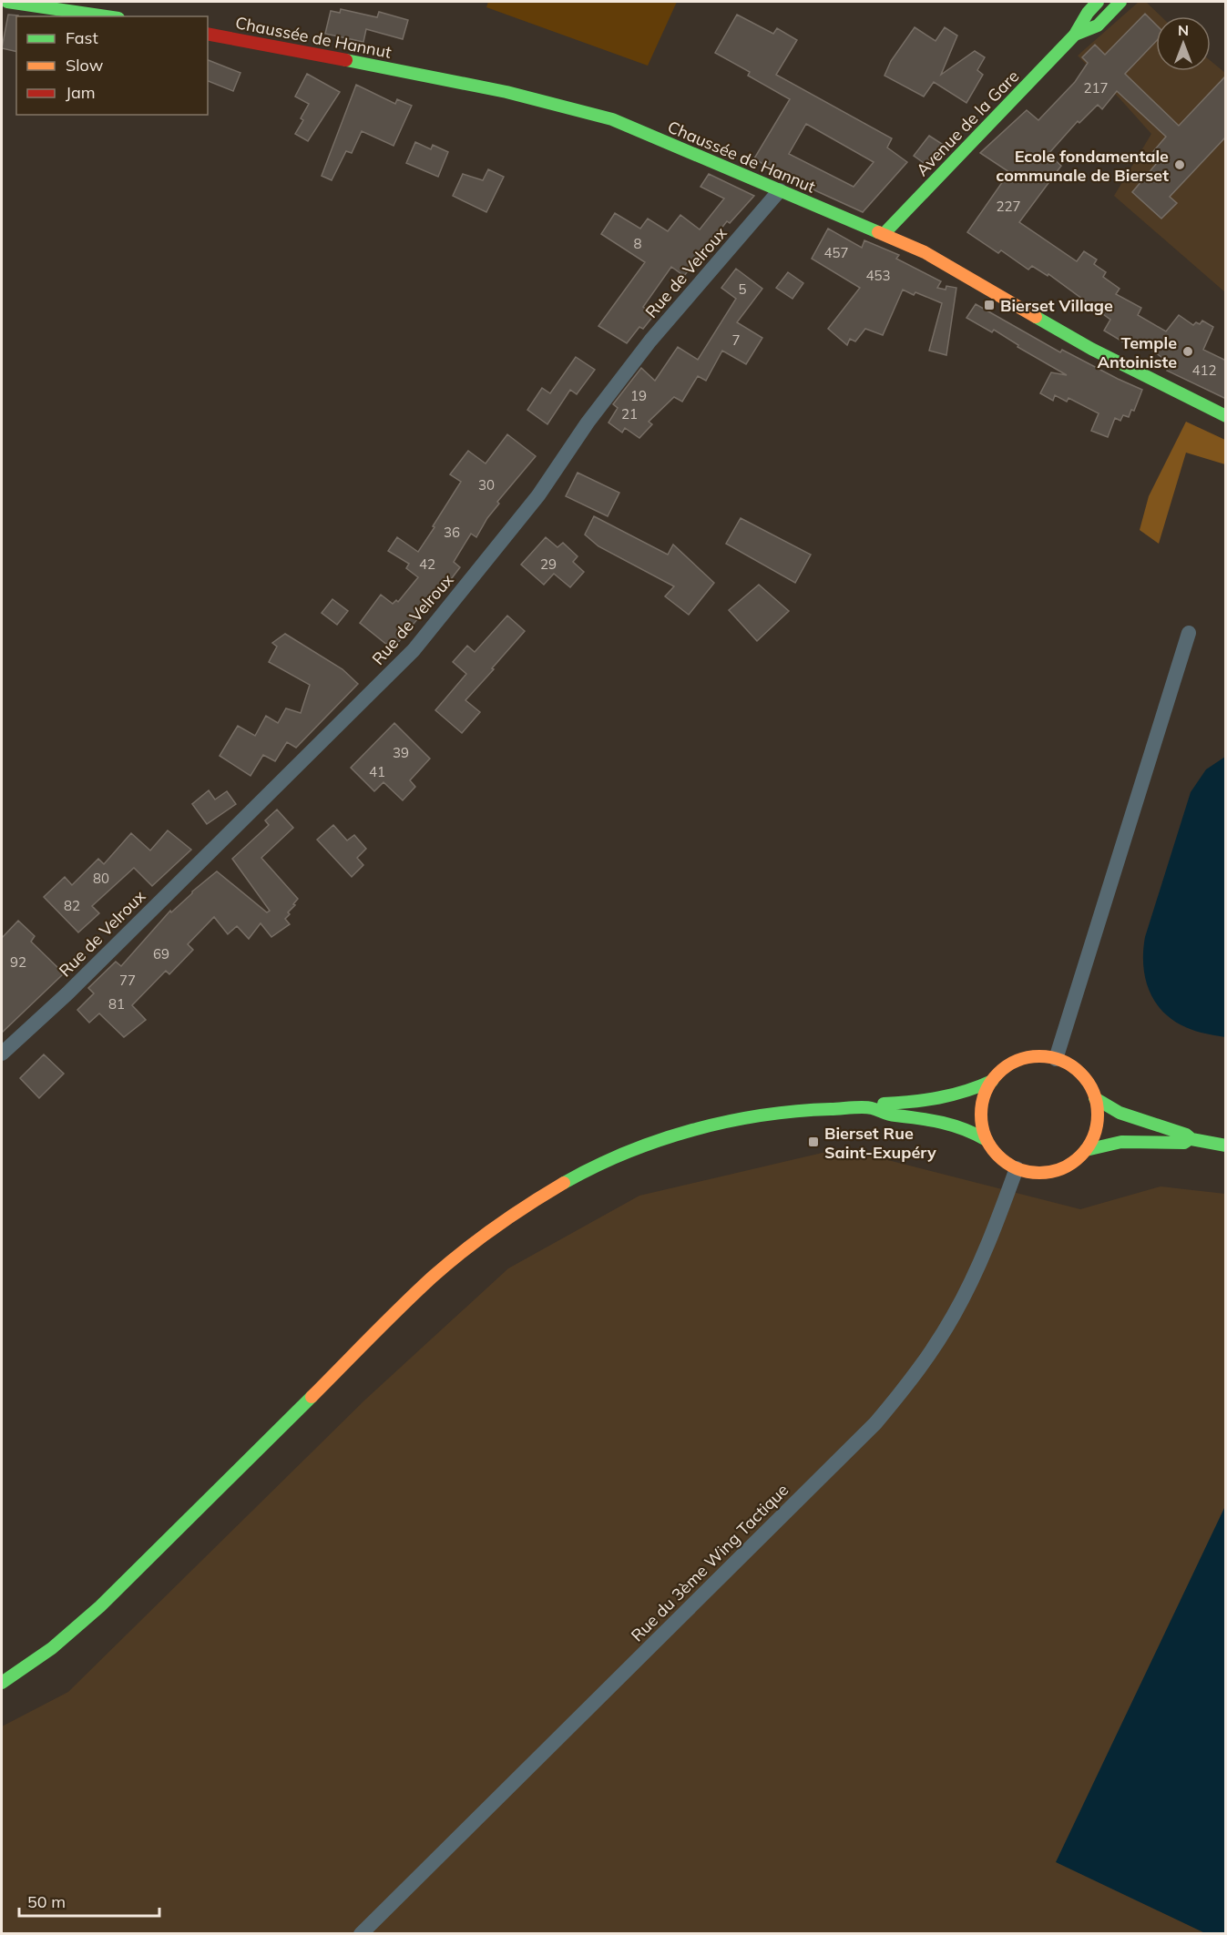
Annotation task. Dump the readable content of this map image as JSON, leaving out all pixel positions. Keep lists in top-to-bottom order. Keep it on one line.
{"streets":{"street":["Chaussée de Hannut","Avenue de la Gare","Rue de Velroux","Rue du 3ème Wing Tactique"]},"crossings":[["Chaussée de Hannut","Avenue de la Gare"],["Chaussée de Hannut","Rue de Velroux"]],"places":{"other":["Ecole fondamentale communale de Bierset","Temple Antoiniste"],"transit":["Bierset Village","Bierset Rue Saint-Exupéry"]},"house_numbers":["217","227","8","457","453","5","7","412","19","21","30","36","42","29","39","41","80","82","69","92","77","81"],"legend":["Fast","Slow","Jam"],"scale_bar":"50 m","north":"top"}
